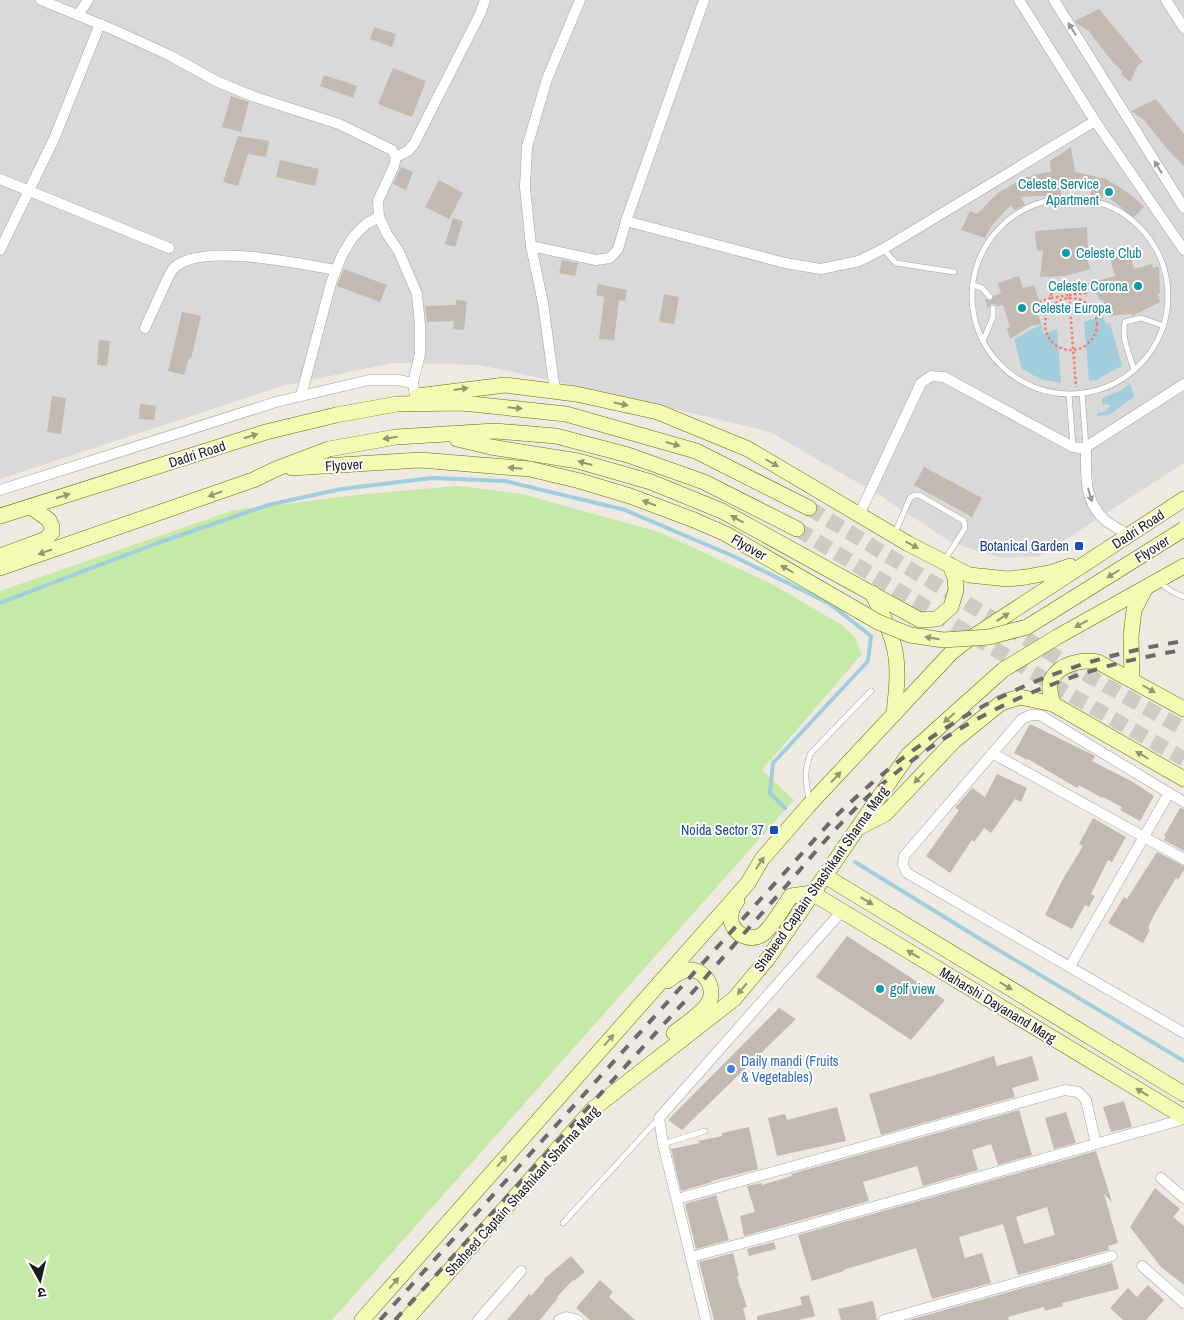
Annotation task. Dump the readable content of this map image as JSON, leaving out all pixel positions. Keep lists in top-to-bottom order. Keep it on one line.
{"streets":{"main road":["Dadri Road","Flyover","Shaheed Captain Shashikant Sharma Marg","Maharshi Dayanand Marg"]},"crossings":[["Shaheed Captain Shashikant Sharma Marg","Maharshi Dayanand Marg"]],"places":{"other":["Celeste Service Apartment","Celeste Club","Celeste Corona","Celeste Europa","golf view","Daily mandi (Fruits & Vegetables)"],"transit":["Botanical Garden","Noida Sector 37"]},"north":"bottom"}
